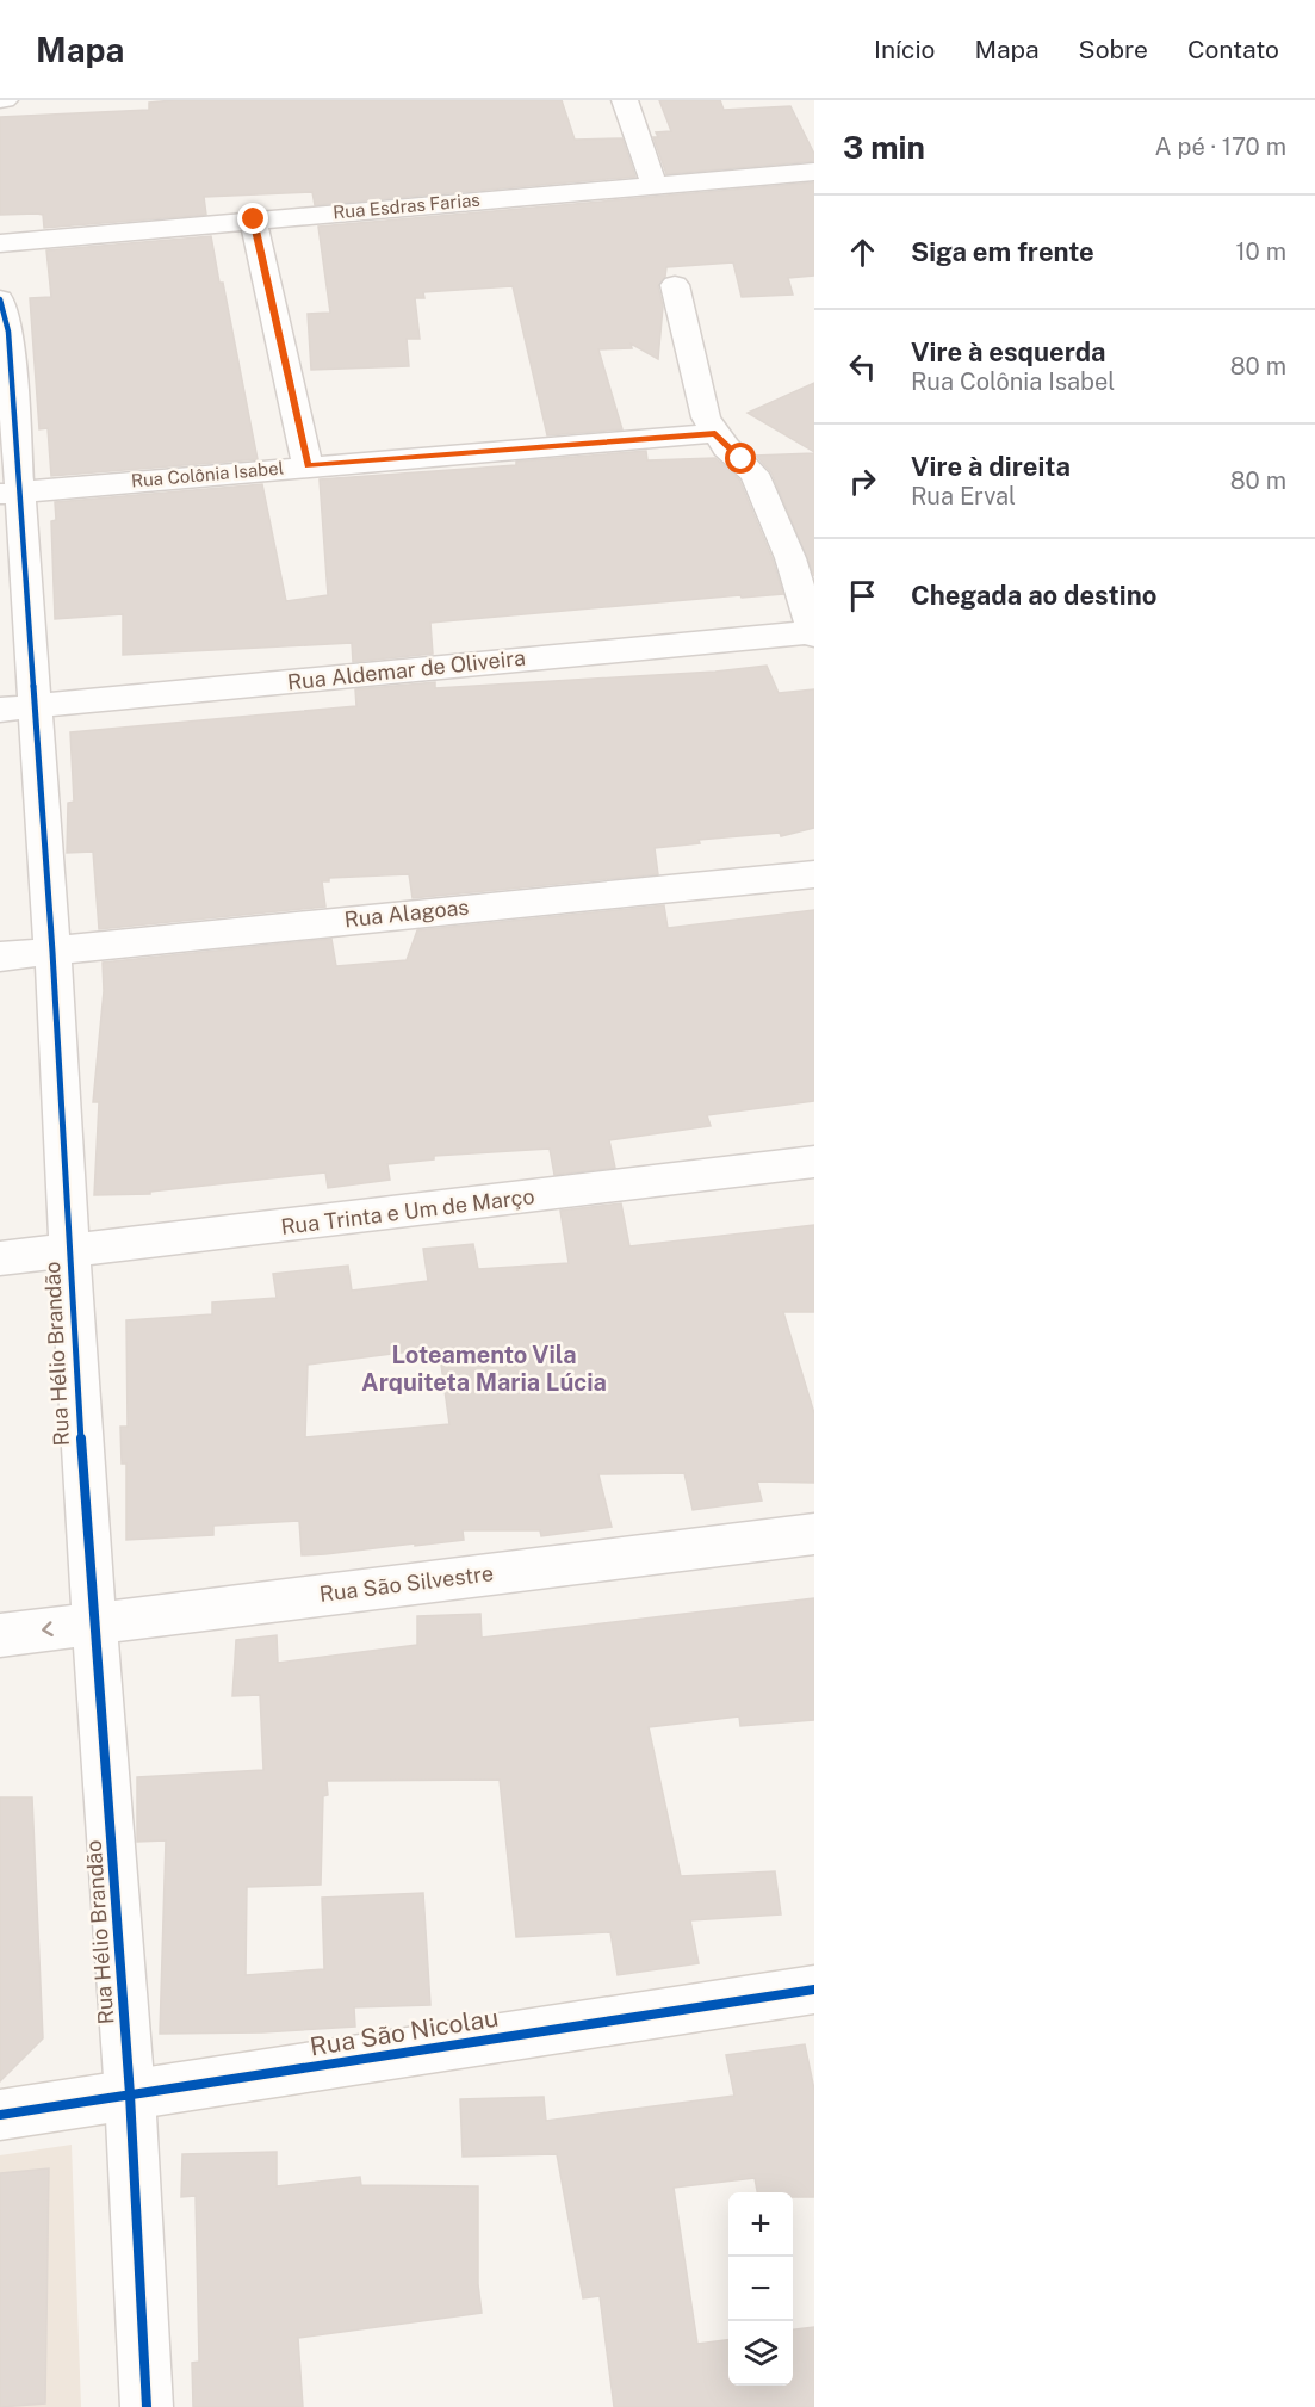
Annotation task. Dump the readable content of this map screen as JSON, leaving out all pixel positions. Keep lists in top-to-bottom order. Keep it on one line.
{"streets":{"street":["Rua Esdras Farias","Rua Colônia Isabel","Rua Aldemar de Oliveira","Rua Alagoas","Rua Trinta e Um de Março","Rua Hélio Brandão","Rua São Silvestre","Rua São Nicolau"]},"crossings":[["Rua Colônia Isabel","Rua Hélio Brandão"],["Rua Aldemar de Oliveira","Rua Hélio Brandão"],["Rua Alagoas","Rua Hélio Brandão"],["Rua Trinta e Um de Março","Rua Hélio Brandão"],["Rua Hélio Brandão","Rua São Silvestre"],["Rua Hélio Brandão","Rua São Nicolau"]],"districts":["Loteamento Vila Arquiteta Maria Lúcia"],"page":{"header":"Mapa","nav":["Início","Mapa","Sobre","Contato"],"heading":["3 min","A pé · 170 m"],"list":[["Siga em frente","10 m"],["Vire à esquerda","Rua Colônia Isabel","80 m"],["Vire à direita","Rua Erval","80 m"],"Chegada ao destino"],"map_buttons":["+","−"]}}
